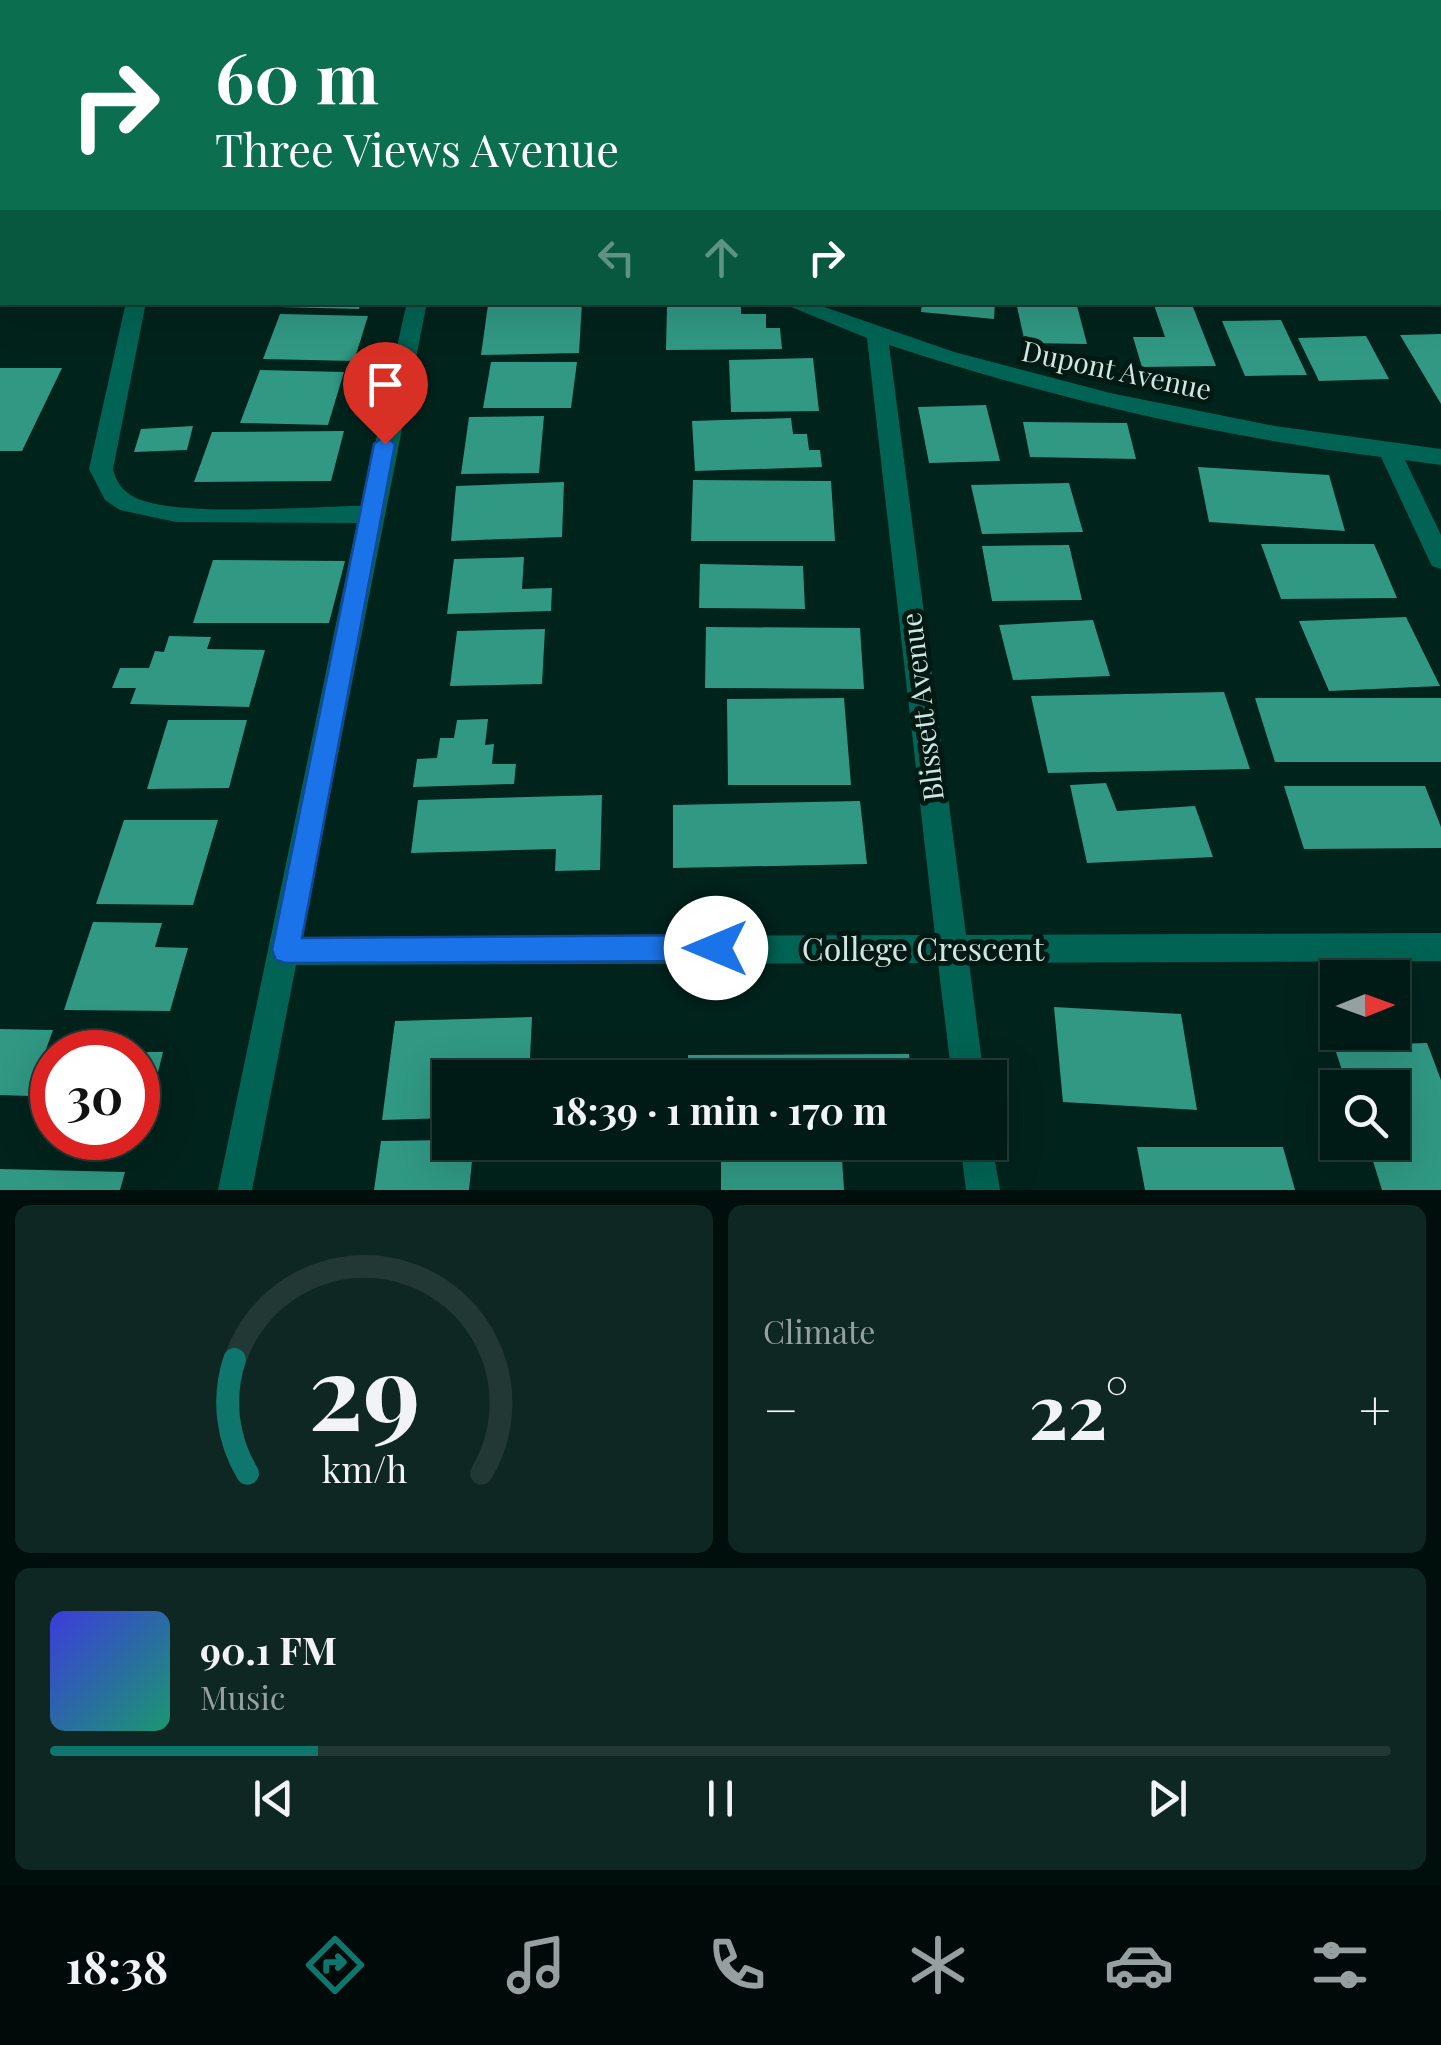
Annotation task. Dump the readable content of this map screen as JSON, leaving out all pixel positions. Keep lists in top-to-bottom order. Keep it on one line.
{"streets":{"street":["Dupont Avenue","Blissett Avenue","College Crescent"]},"crossings":[["Dupont Avenue","Blissett Avenue"],["Blissett Avenue","College Crescent"]],"north":"right","page":{"turn":["60 m","Three Views Avenue"],"limit":"30","trip":"18:39 · 1 min · 170 m","tile":"Climate","heat":["−","22°","+"],"song":["90.1 FM","Music"],"tabs":"18:38","gauge":["29","km/h"]}}
